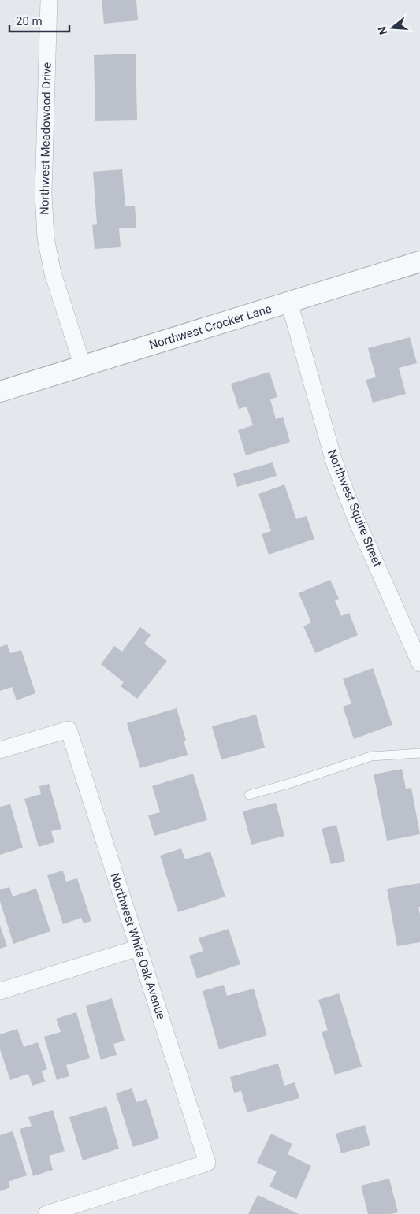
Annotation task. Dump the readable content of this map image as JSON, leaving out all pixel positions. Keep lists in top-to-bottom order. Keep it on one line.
{"streets":{"street":["Northwest Meadowood Drive","Northwest Crocker Lane","Northwest Squire Street","Northwest White Oak Avenue"]},"crossings":[["Northwest Meadowood Drive","Northwest Crocker Lane"],["Northwest Crocker Lane","Northwest Squire Street"]],"scale_bar":"20 m","north":"left"}
